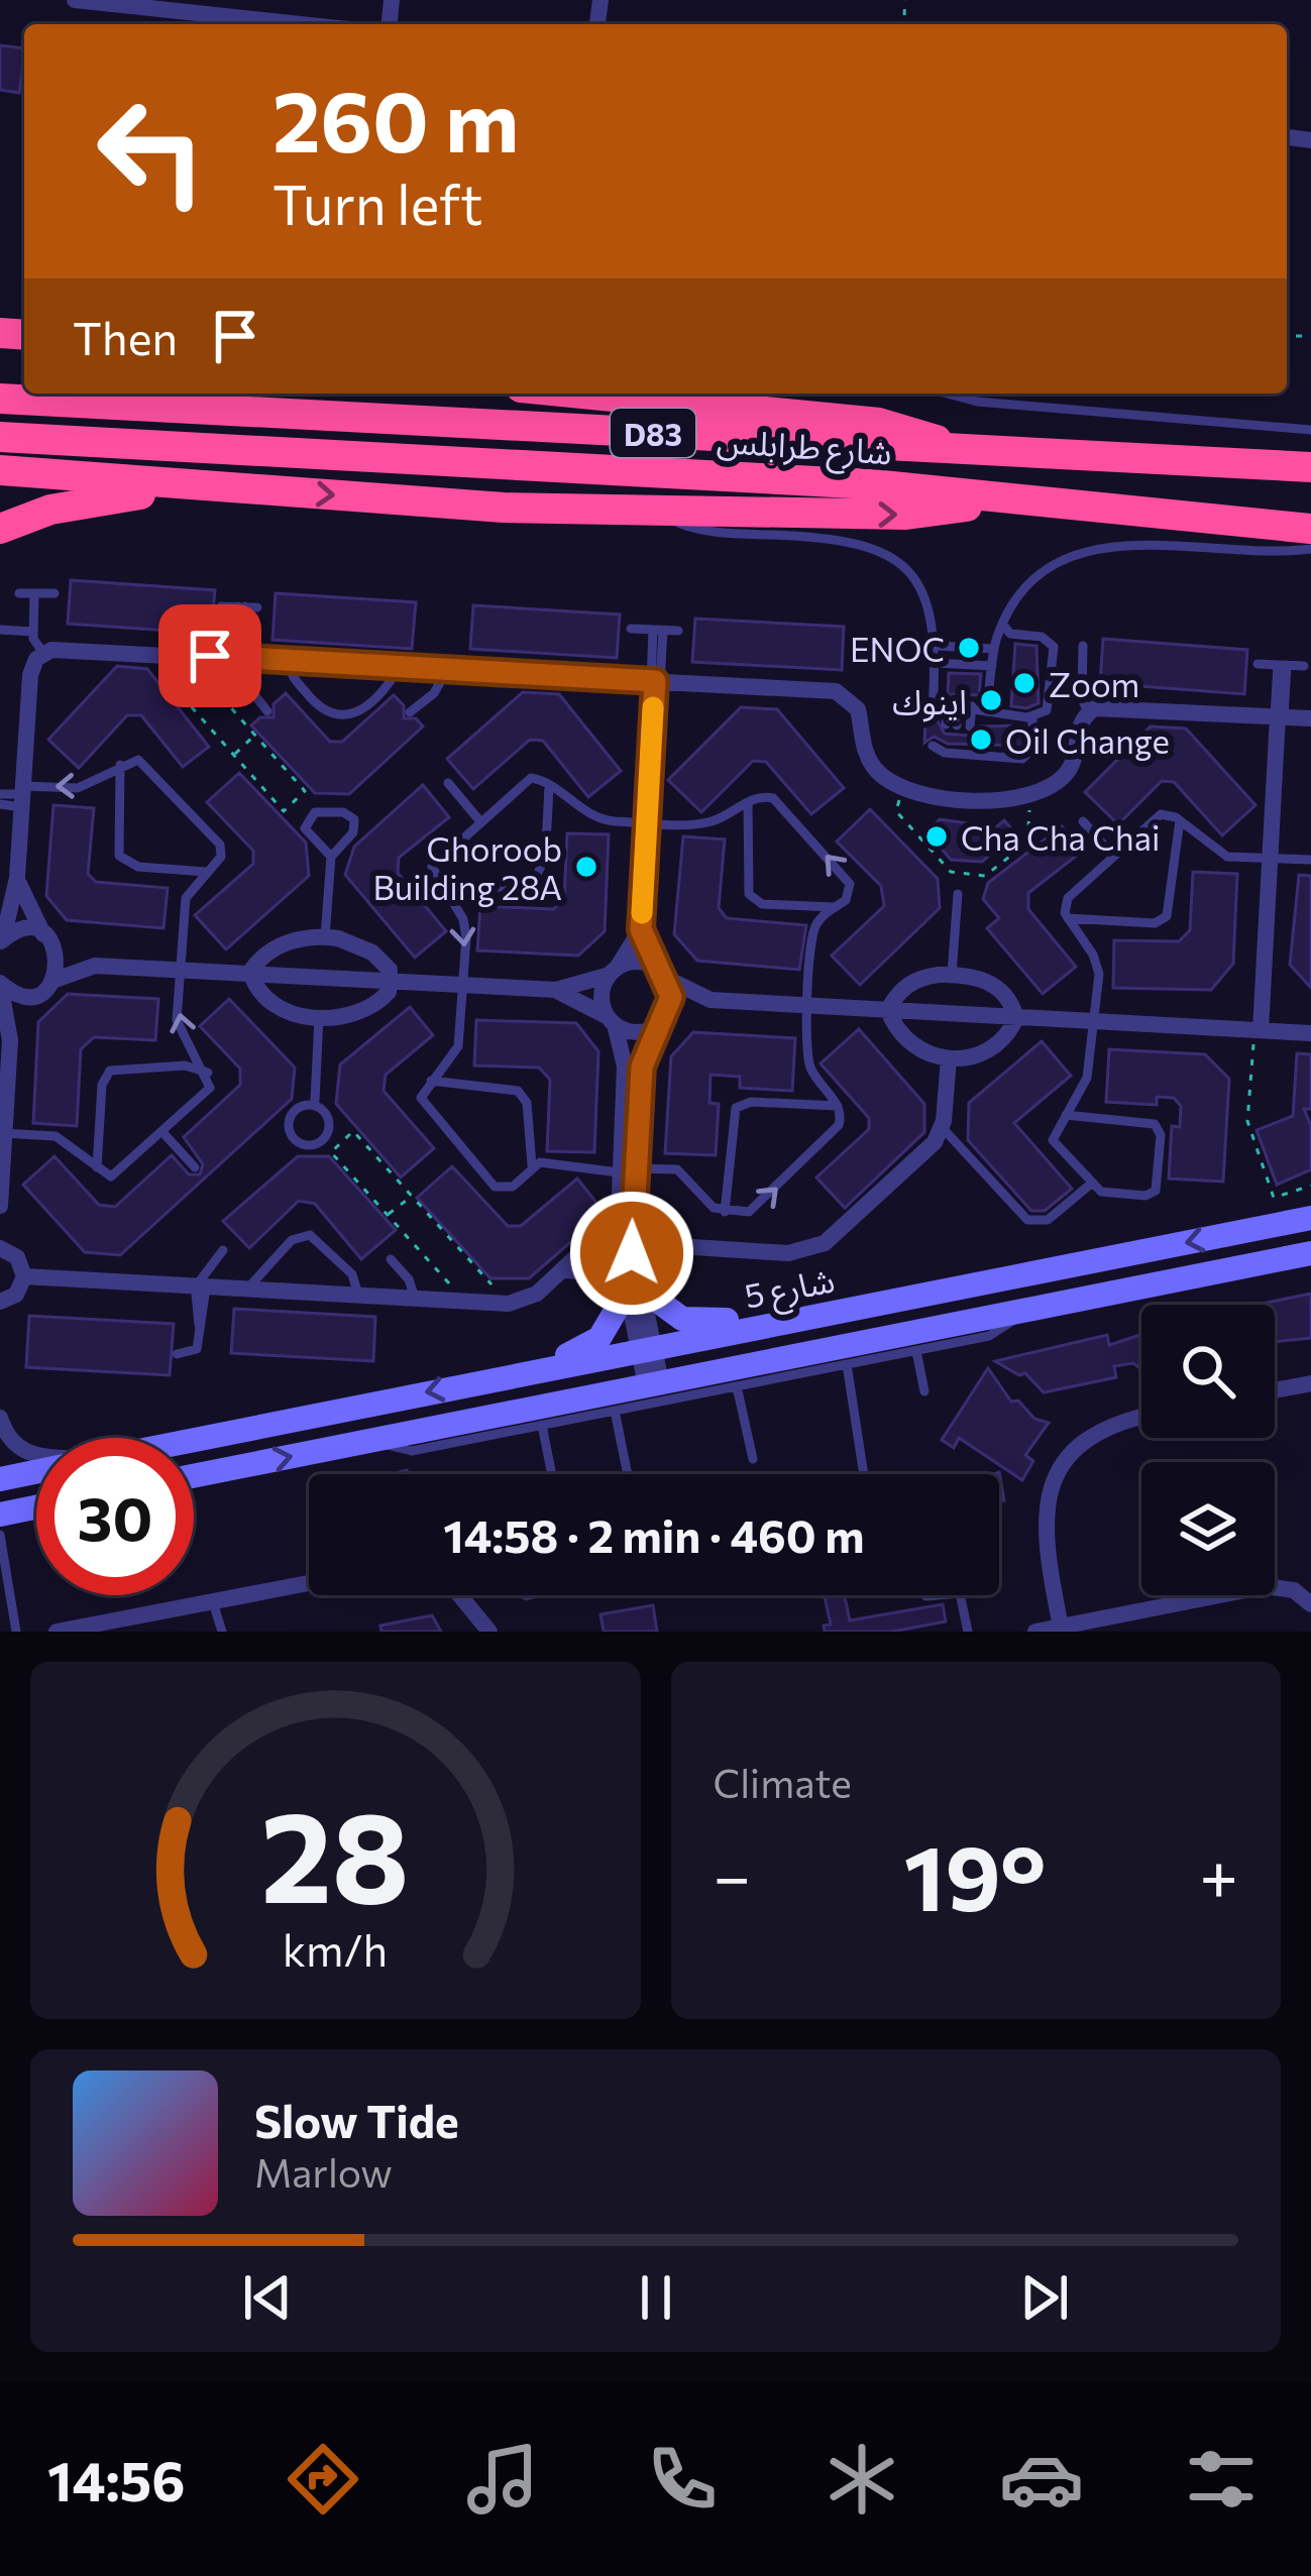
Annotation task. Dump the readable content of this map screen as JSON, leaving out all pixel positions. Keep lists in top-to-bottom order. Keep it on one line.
{"streets":{"highway":["D83","شارع طرابلس"],"street":["شارع 5"]},"places":["ENOC","Zoom","اينوك","Oil Change","Cha Cha Chai","Ghoroob Building 28A"],"page":{"turn":["260 m","Turn left"],"then":"Then","limit":"30","trip":"14:58 · 2 min · 460 m","tile":"Climate","heat":["−","19°","+"],"song":["Slow Tide","Marlow"],"tabs":"14:56","gauge":["28","km/h"]}}
